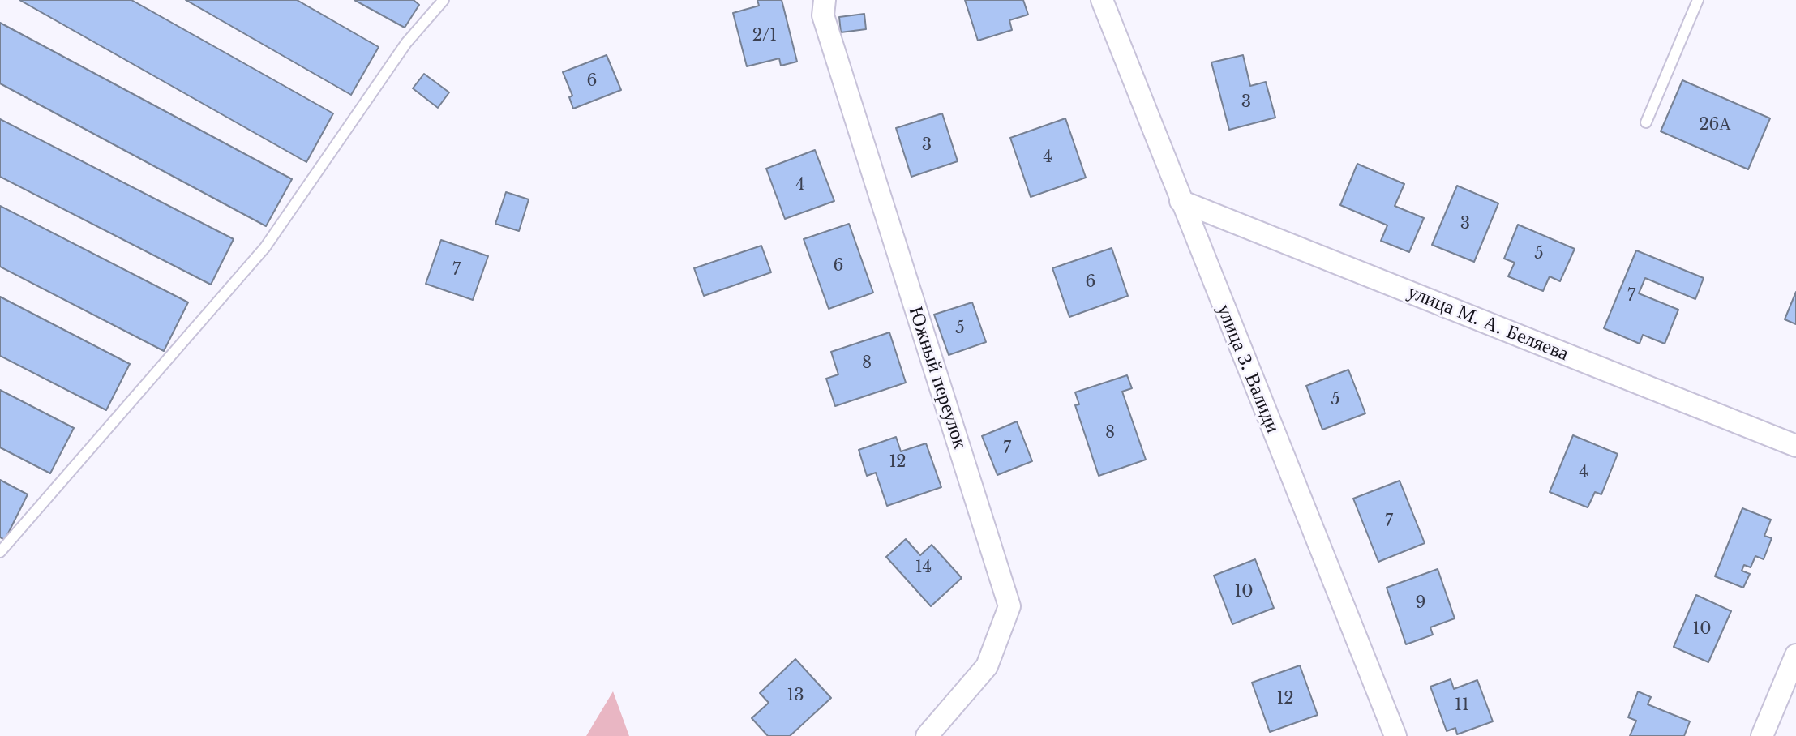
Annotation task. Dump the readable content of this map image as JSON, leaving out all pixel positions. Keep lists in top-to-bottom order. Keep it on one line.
{"streets":{"street":["улица М. А. Беляева","улица З. Валиди","Южный переулок"]},"crossings":[["улица М. А. Беляева","улица З. Валиди"]],"house_numbers":["2/1","6","3","26А","3","4","4","3","5","6","7","6","7","5","8","5","8","7","12","4","7","14","10","9","10","13","12","11"]}
